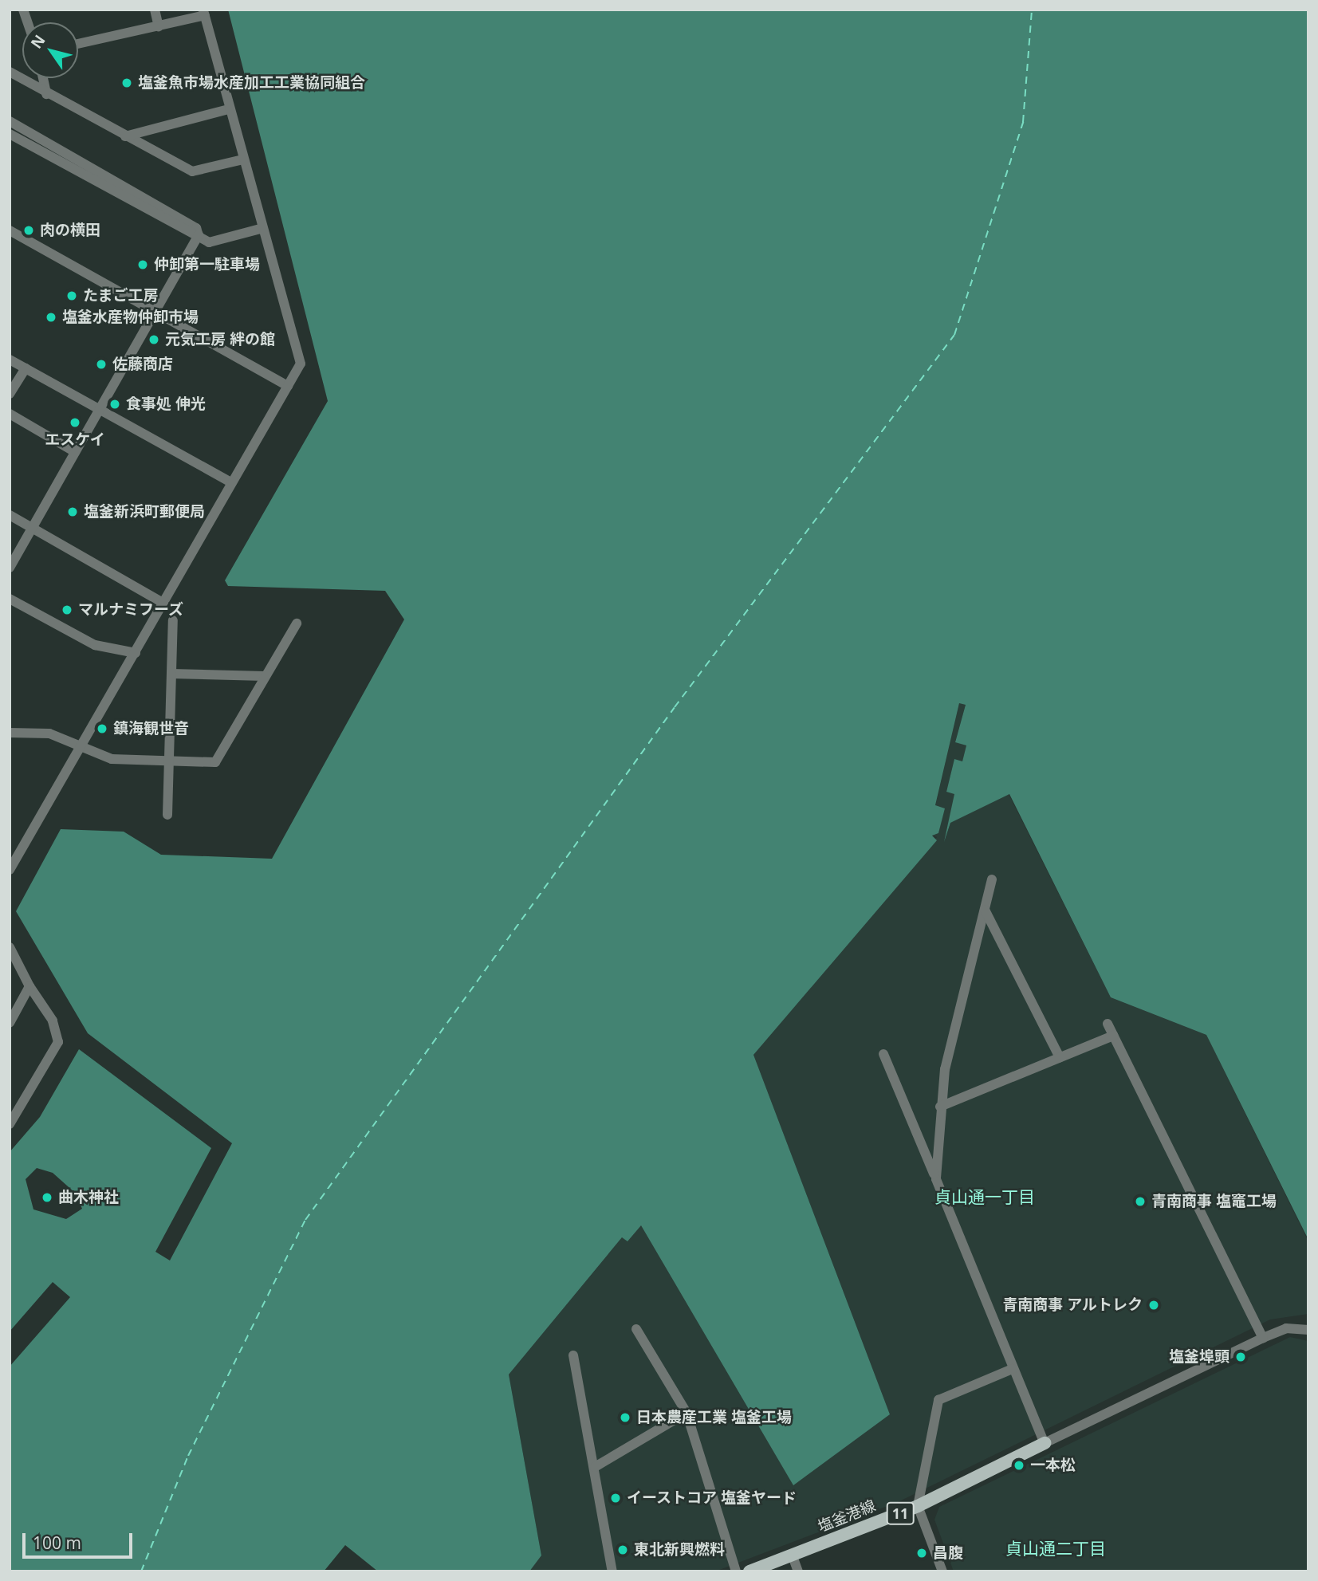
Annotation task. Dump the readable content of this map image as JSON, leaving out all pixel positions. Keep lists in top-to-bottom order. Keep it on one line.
{"streets":{"main road":["11","塩釜港線"]},"districts":["貞山通一丁目","貞山通二丁目"],"places":["塩釜魚市場水産加工工業協同組合","肉の横田","仲卸第一駐車場","たまご工房","塩釜水産物仲卸市場","元気工房 絆の館","佐藤商店","食事処 伸光","エスケイ","塩釜新浜町郵便局","マルナミフーズ","鎮海観世音","曲木神社","青南商事 塩竈工場","青南商事 アルトレク","塩釜埠頭","日本農産工業 塩釜工場","一本松","イーストコア 塩釜ヤード","東北新興燃料","昌腹"],"scale_bar":"100 m","north":"top left"}
